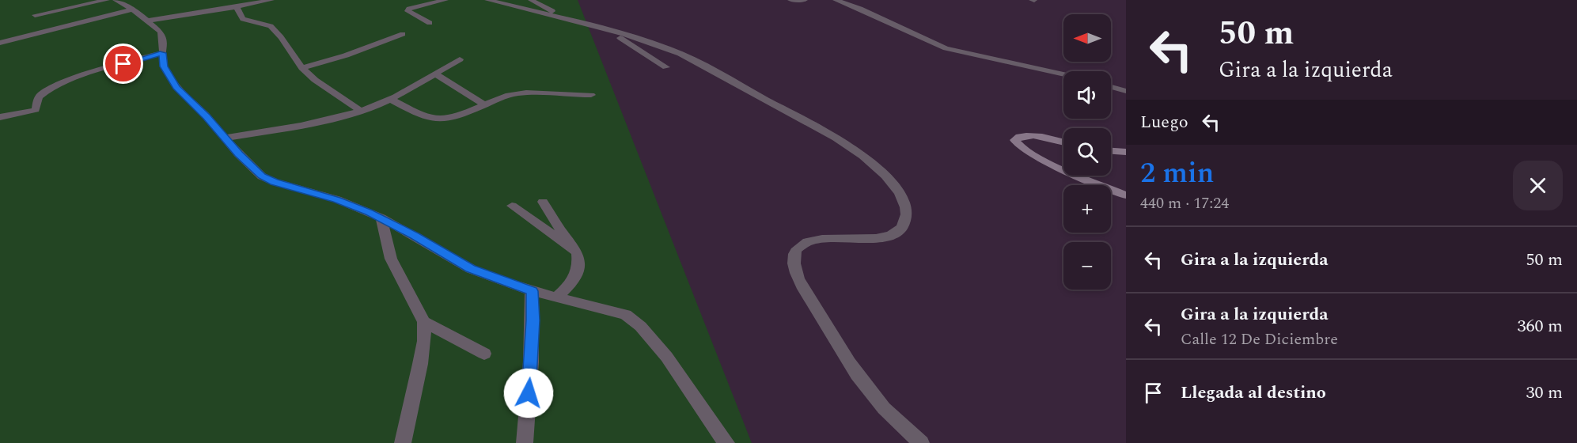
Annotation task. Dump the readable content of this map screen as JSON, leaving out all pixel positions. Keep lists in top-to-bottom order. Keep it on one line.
{"north":"left","page":{"turn":["50 m","Gira a la izquierda"],"map_buttons":["+","−"],"then":"Luego","heading":["2 min","440 m · 17:24"],"list":[{"name":"Gira a la izquierda","value":"50 m"},{"name":"Gira a la izquierda","note":"Calle 12 De Diciembre","value":"360 m"},{"name":"Llegada al destino","value":"30 m"}]}}
